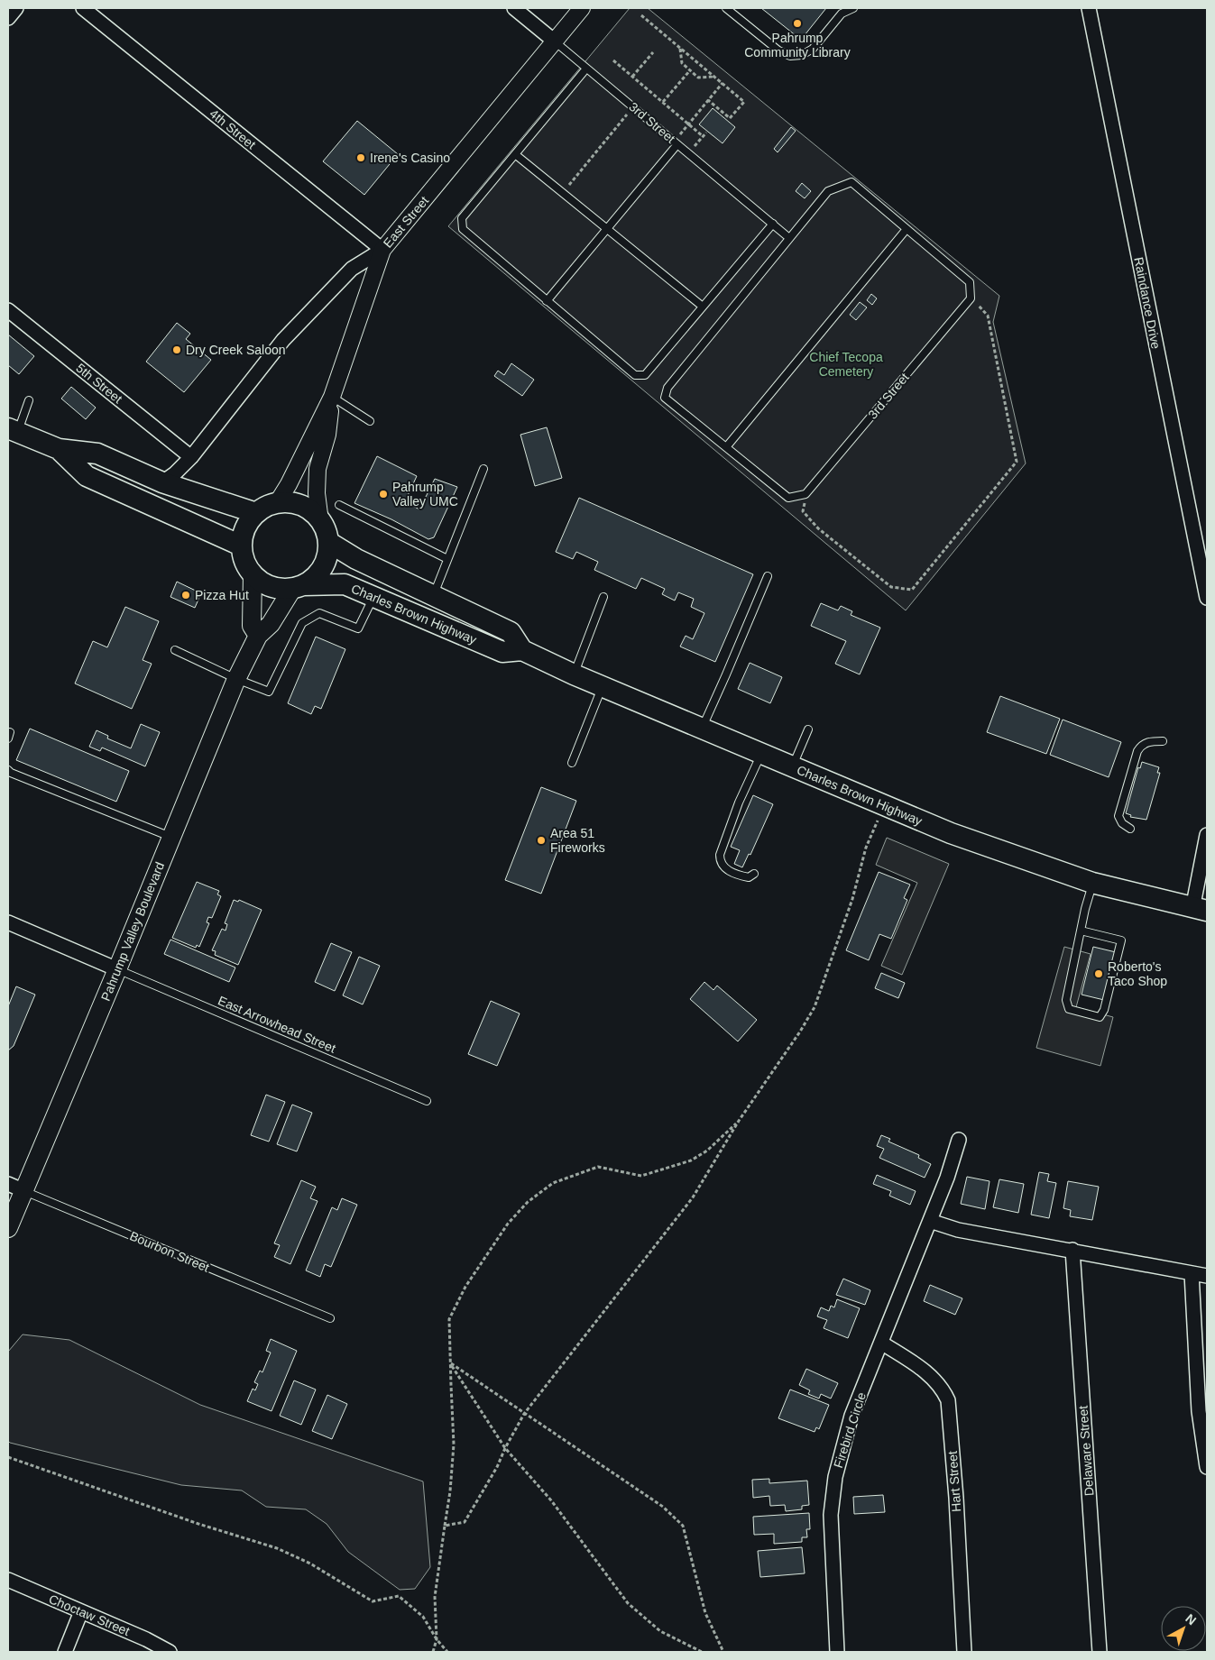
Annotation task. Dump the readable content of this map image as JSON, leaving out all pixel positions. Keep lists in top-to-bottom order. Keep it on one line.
{"streets":{"main road":["Charles Brown Highway","Pahrump Valley Boulevard"],"street":["3rd Street","4th Street","East Street","Raindance Drive","5th Street","Firebird Circle","Delaware Street","Hart Street","Choctaw Street"],"lane":["East Arrowhead Street","Bourbon Street"]},"crossings":[["3rd Street","East Street"],["4th Street","East Street"],["East Street","5th Street"],["Charles Brown Highway","Pahrump Valley Boulevard"],["Pahrump Valley Boulevard","East Arrowhead Street"],["Pahrump Valley Boulevard","Bourbon Street"],["Firebird Circle","Hart Street"]],"parks":["Chief Tecopa Cemetery"],"places":["Pahrump Community Library","Irene's Casino","Dry Creek Saloon","Pahrump Valley UMC","Pizza Hut","Area 51 Fireworks","Roberto's Taco Shop"],"north":"top right"}
